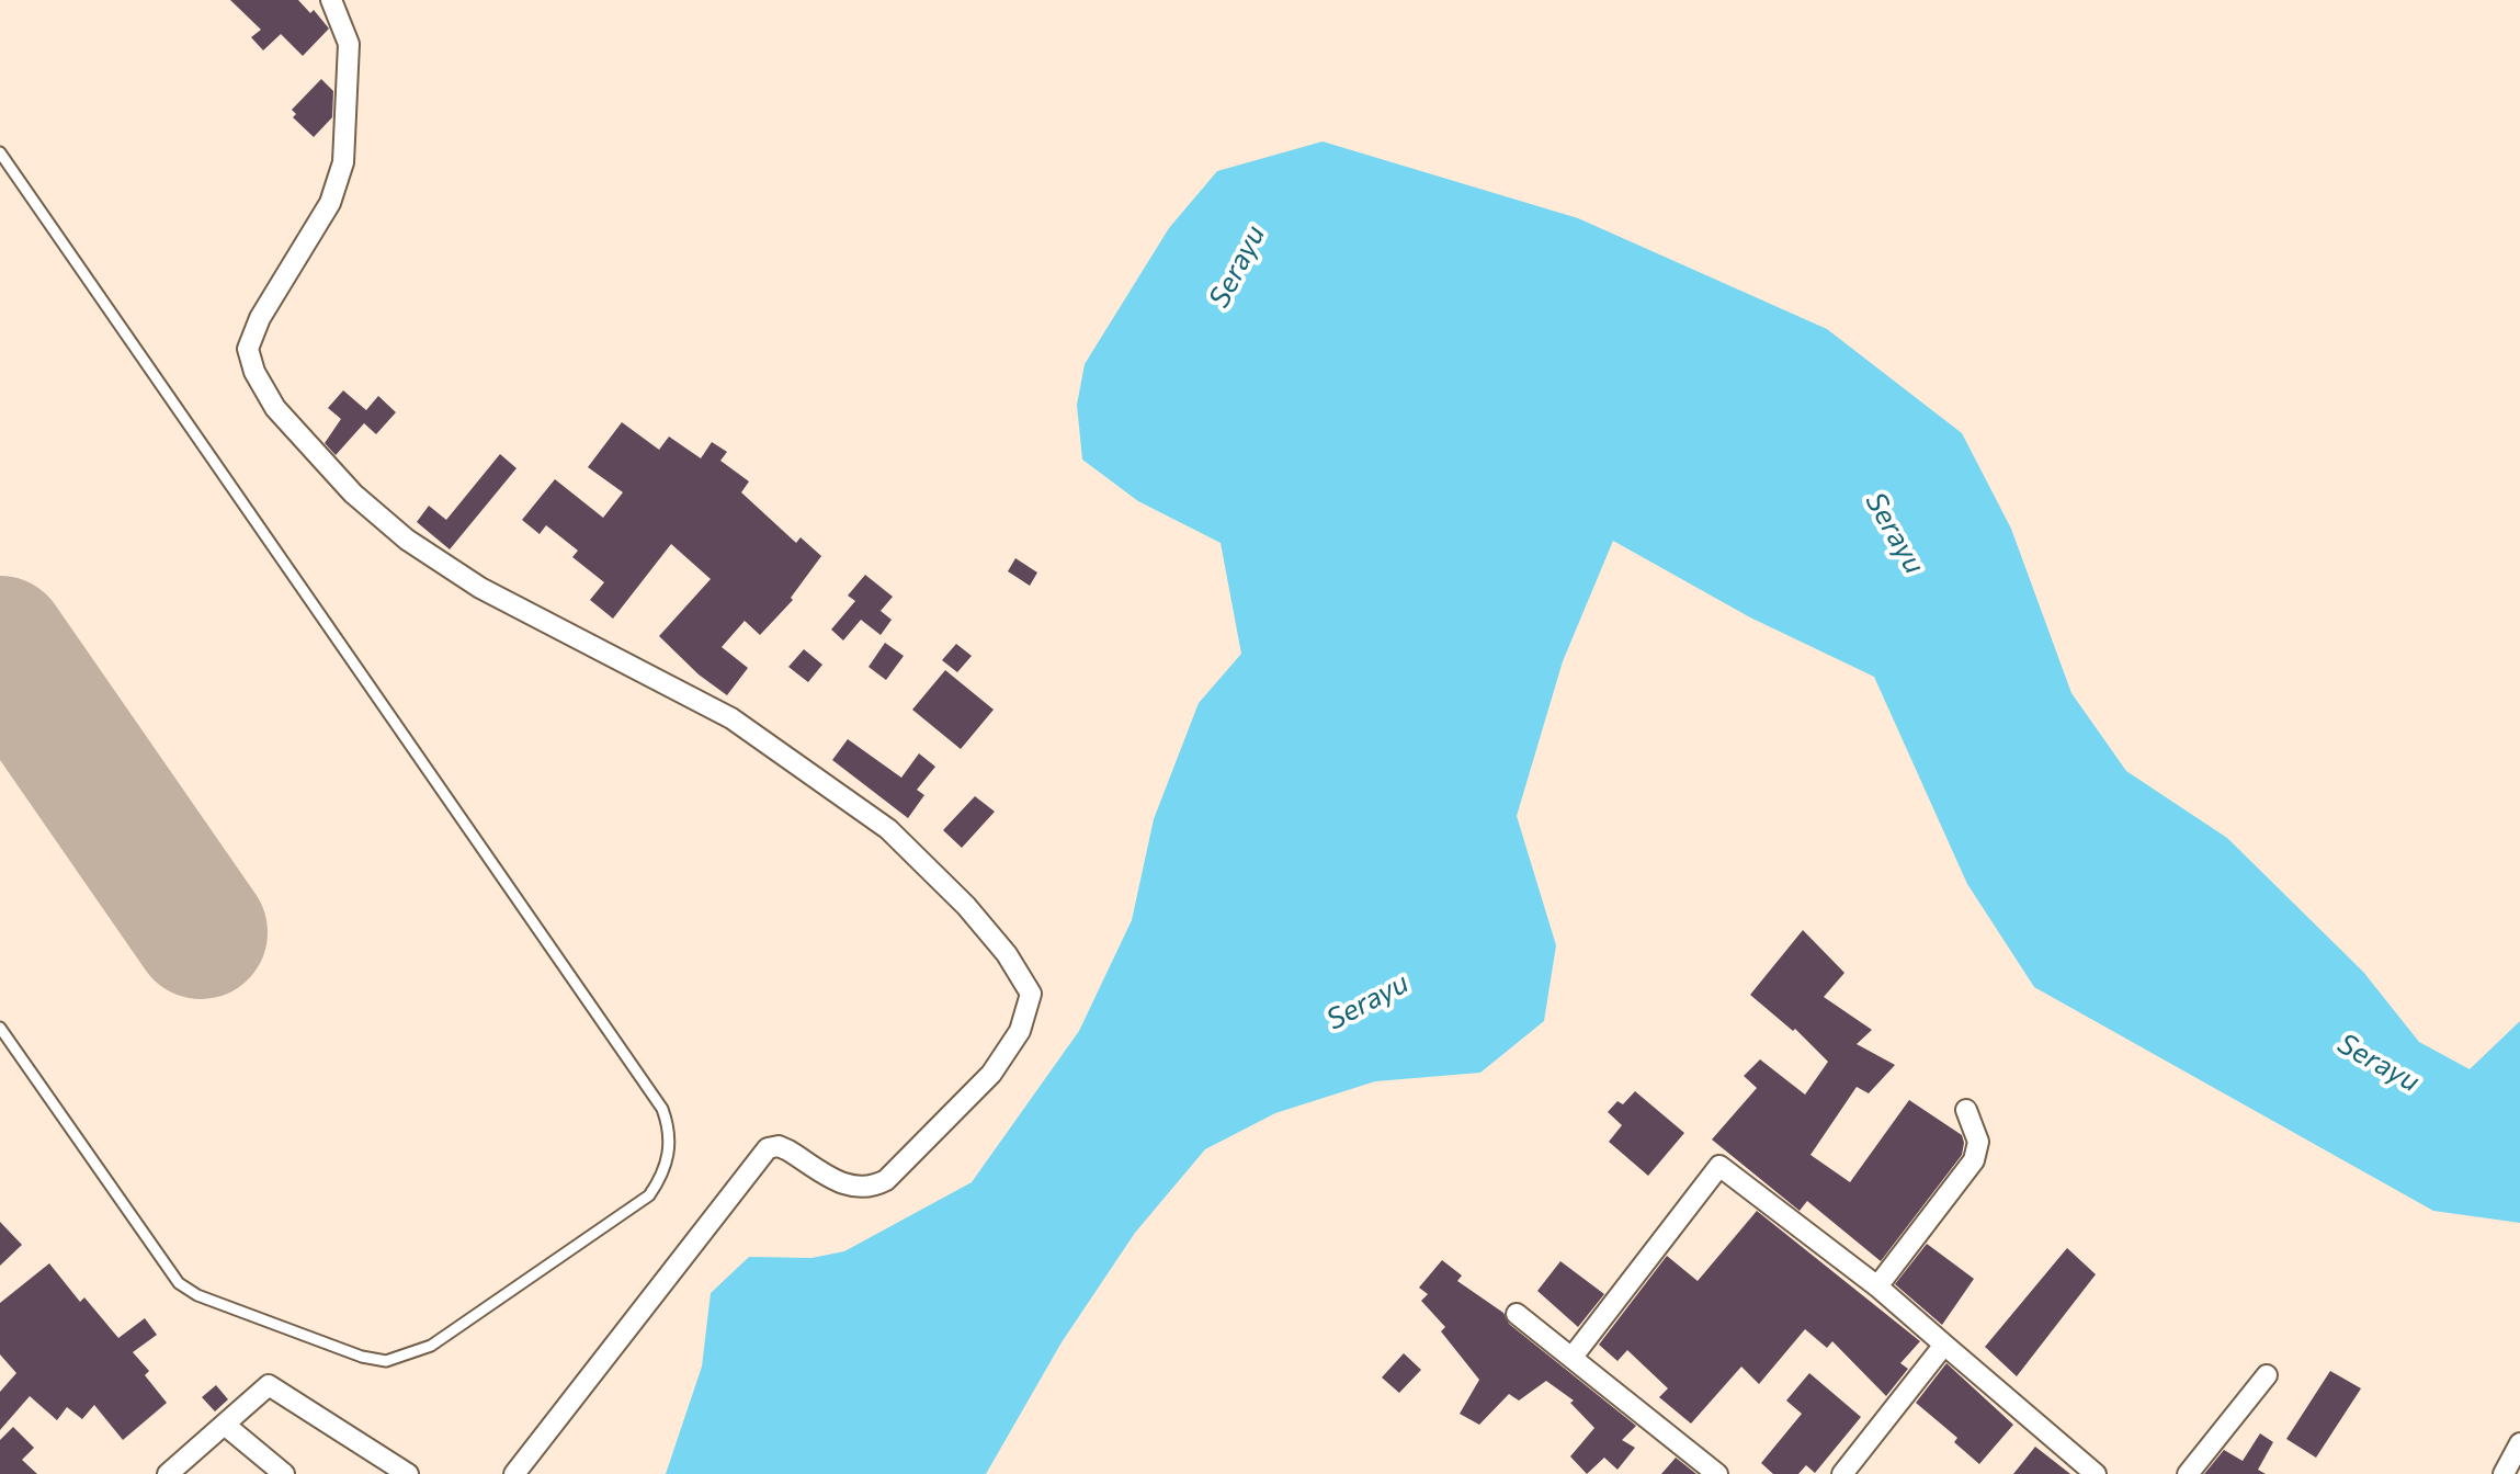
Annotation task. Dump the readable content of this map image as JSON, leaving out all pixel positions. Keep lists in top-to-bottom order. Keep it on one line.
{"water":["Serayu"]}
